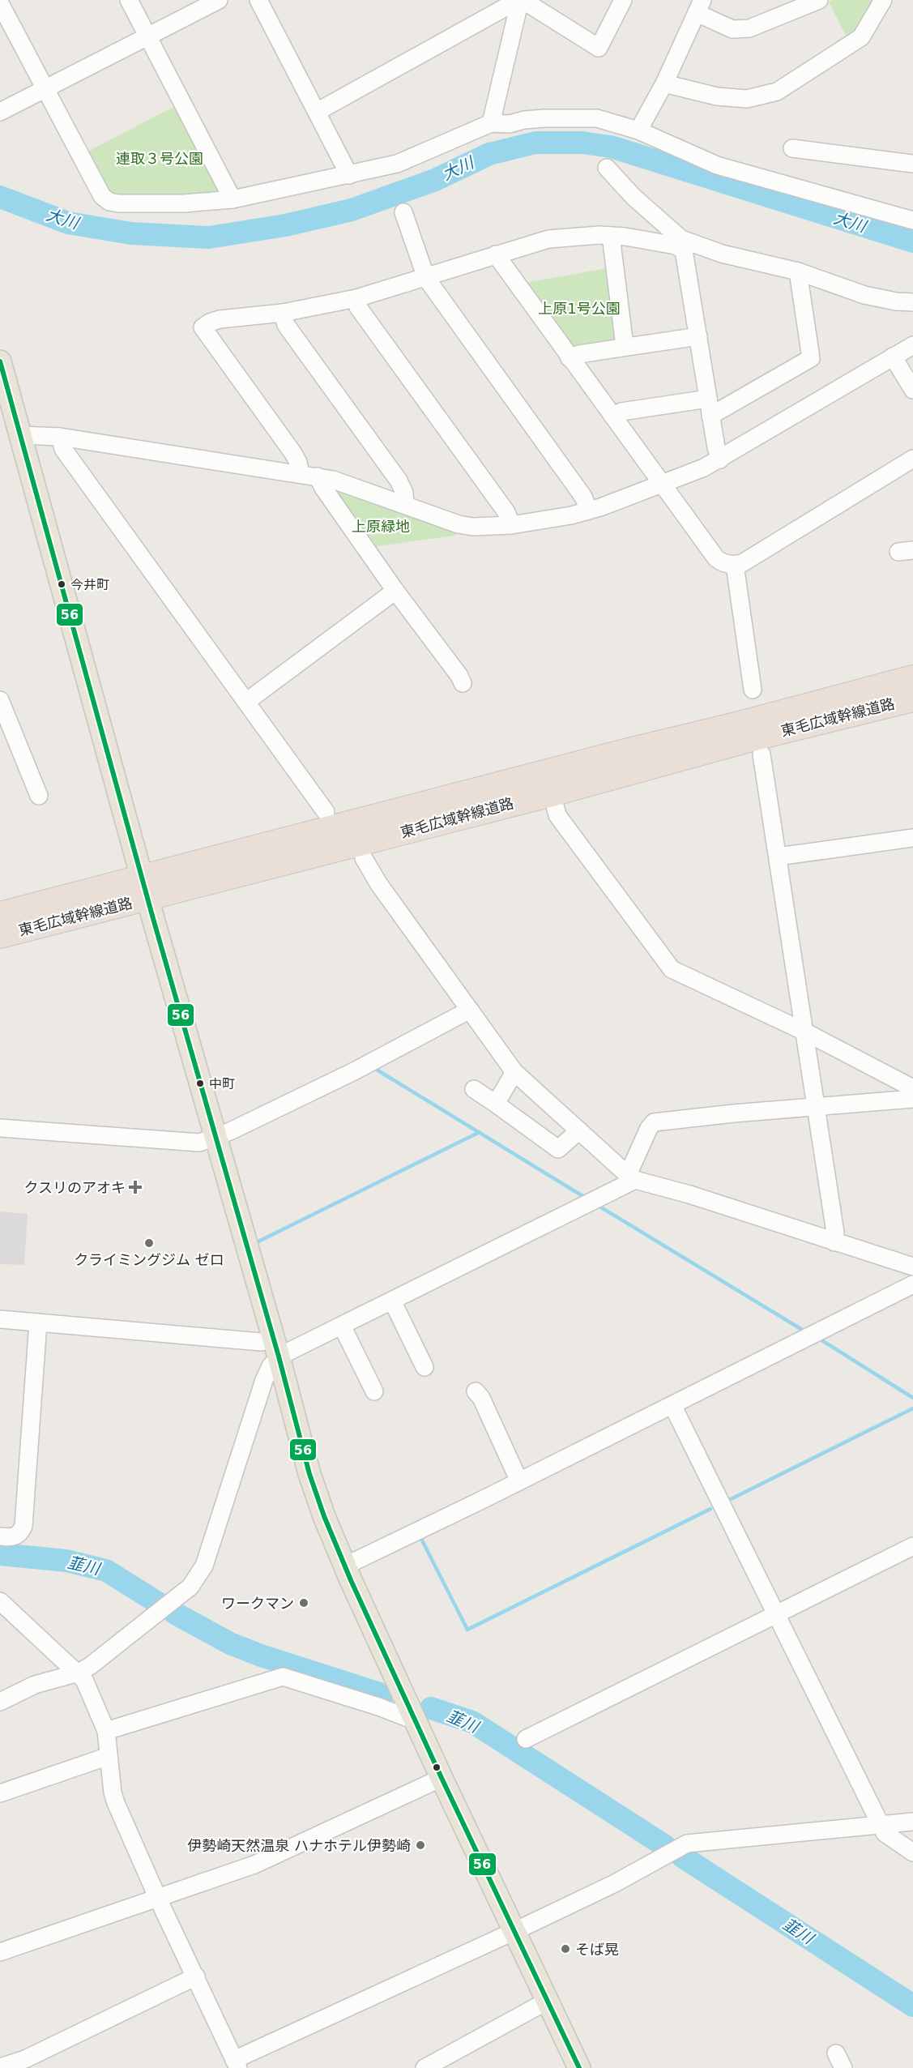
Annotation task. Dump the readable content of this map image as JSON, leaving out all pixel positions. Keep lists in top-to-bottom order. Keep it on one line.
{"streets":{"highway":["東毛広域幹線道路"]},"water":["大川","韮川"],"parks":["連取３号公園","上原1号公園","上原緑地"],"places":{"other":["今井町","中町","クライミングジム ゼロ","ワークマン","伊勢崎天然温泉 ハナホテル伊勢崎","そば晃"],"health":["クスリのアオキ"]},"lines":["transit line 56"]}
